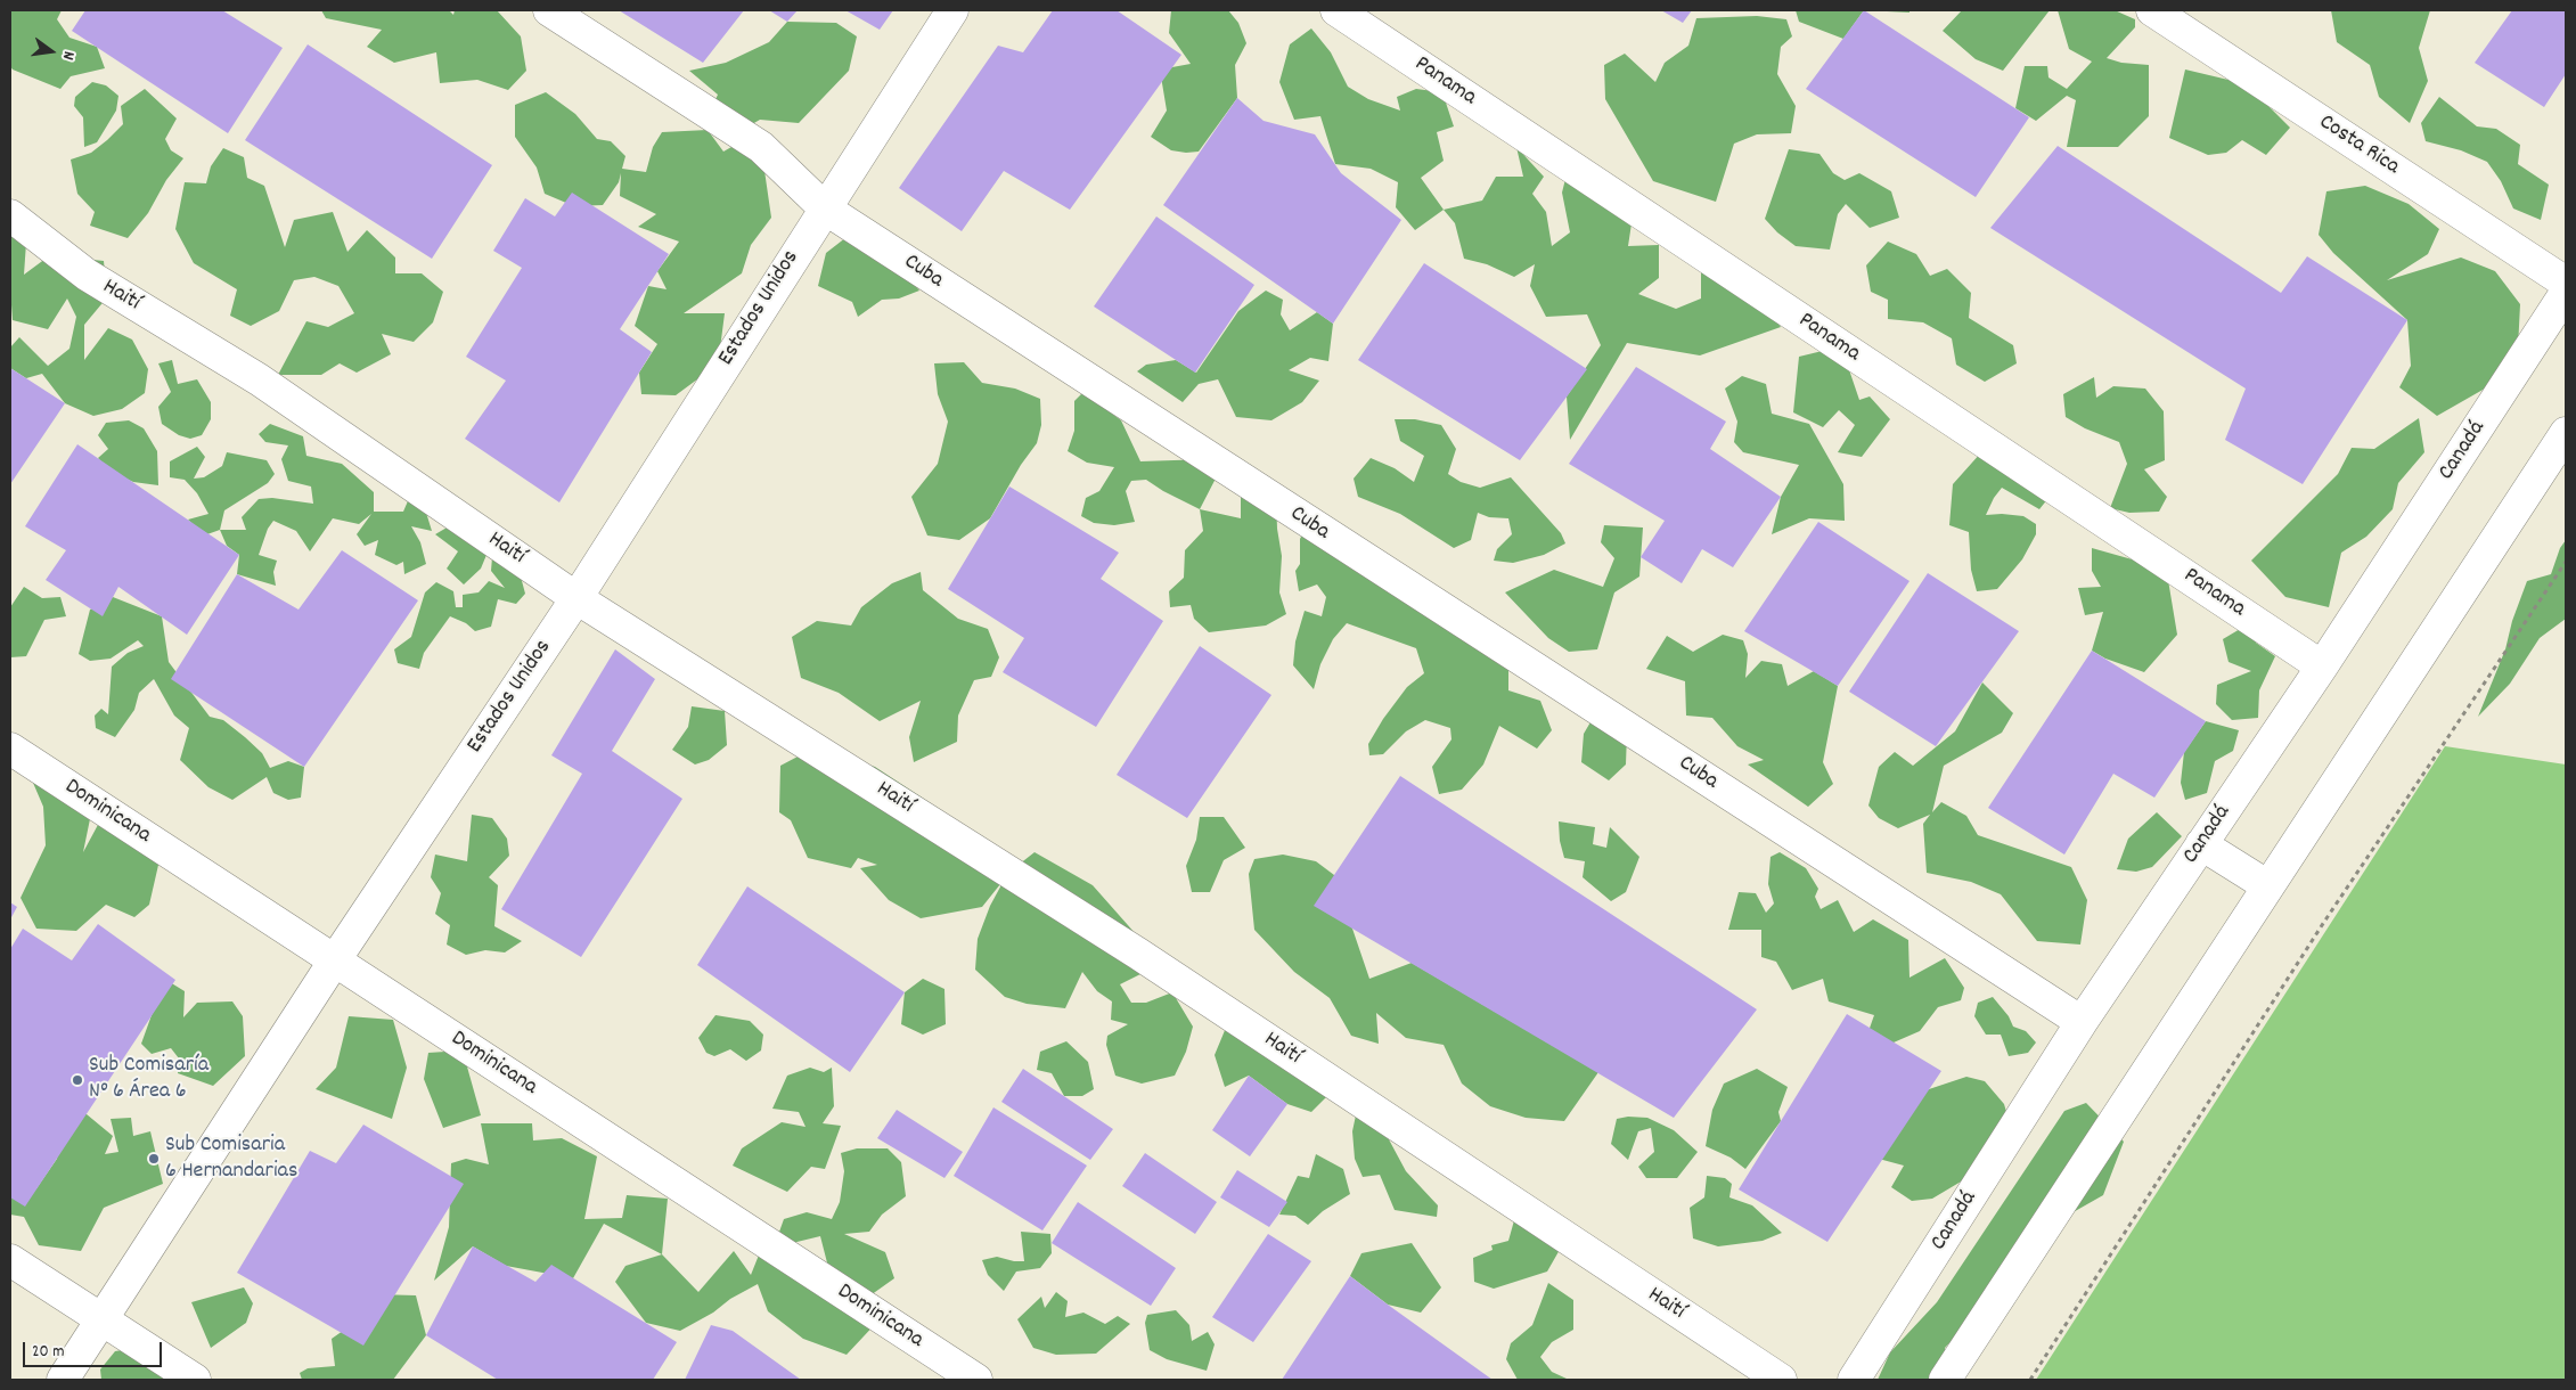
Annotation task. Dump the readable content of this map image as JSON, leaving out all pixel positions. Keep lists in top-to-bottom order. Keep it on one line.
{"streets":{"street":["Panama","Costa Rica","Cuba","Haití","Estados Unidos","Canadá","Dominicana"]},"crossings":[["Panama","Canadá"],["Cuba","Estados Unidos"],["Cuba","Canadá"],["Haití","Estados Unidos"],["Estados Unidos","Dominicana"]],"places":["Sub Comisaría N° 6 Área 6","Sub Comisaria 6 Hernandarias"],"scale_bar":"20 m","north":"right"}
